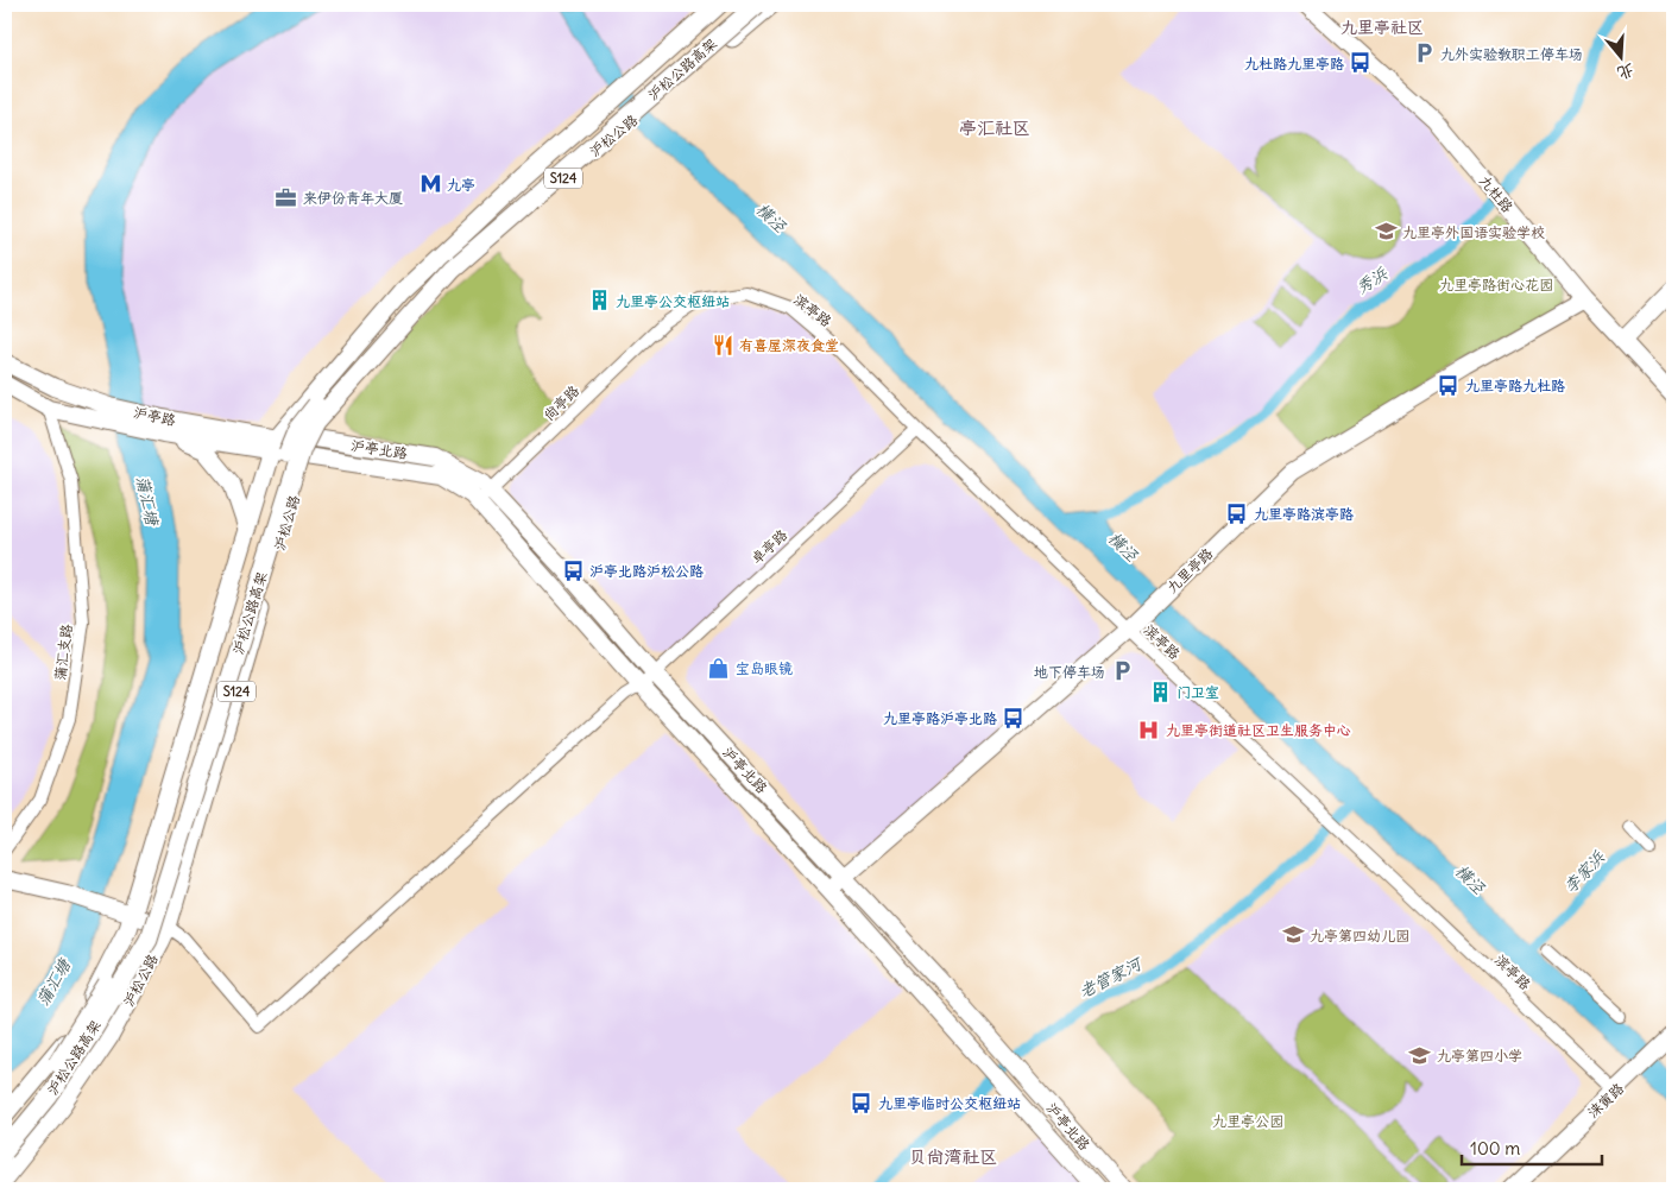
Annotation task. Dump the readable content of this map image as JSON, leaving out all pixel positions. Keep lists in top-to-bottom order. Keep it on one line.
{"streets":{"main road":["沪松公路高架","沪松公路","S124"],"street":["九杜路","滨亭路","尚亭路","沪亭路","沪亭北路","卓亭路","九里亭路","蒲汇支路","涞寅路"]},"crossings":[["沪松公路","沪亭路"],["沪松公路","沪亭北路"],["沪松公路","卓亭路"],["九杜路","九里亭路"],["滨亭路","尚亭路"],["滨亭路","卓亭路"],["滨亭路","九里亭路"],["滨亭路","涞寅路"],["尚亭路","沪亭北路"],["沪亭路","沪亭北路"],["沪亭路","蒲汇支路"],["沪亭北路","卓亭路"],["沪亭北路","九里亭路"]],"districts":["九里亭社区","亭汇社区","贝尚湾社区"],"water":["横泾","秀浜","蒲汇塘","李家浜","老管家河"],"parks":["九里亭路街心花园","九里亭公园"],"places":{"parking":["九外实验教职工停车场","地下停车场"],"bus stop":["九杜路九里亭路","九里亭路九杜路","九里亭路滨亭路","沪亭北路沪松公路","九里亭路沪亭北路","九里亭临时公交枢纽站"],"metro station":["九亭"],"office":["来伊份青年大厦"],"school or university":["九里亭外国语实验学校","九亭第四幼儿园","九亭第四小学"],"building":["九里亭公交枢纽站","门卫室"],"restaurant":["有喜屋深夜食堂"],"shop":["宝岛眼镜"],"hospital":["九里亭街道社区卫生服务中心"]},"scale_bar":"100 m","north":"bottom"}
